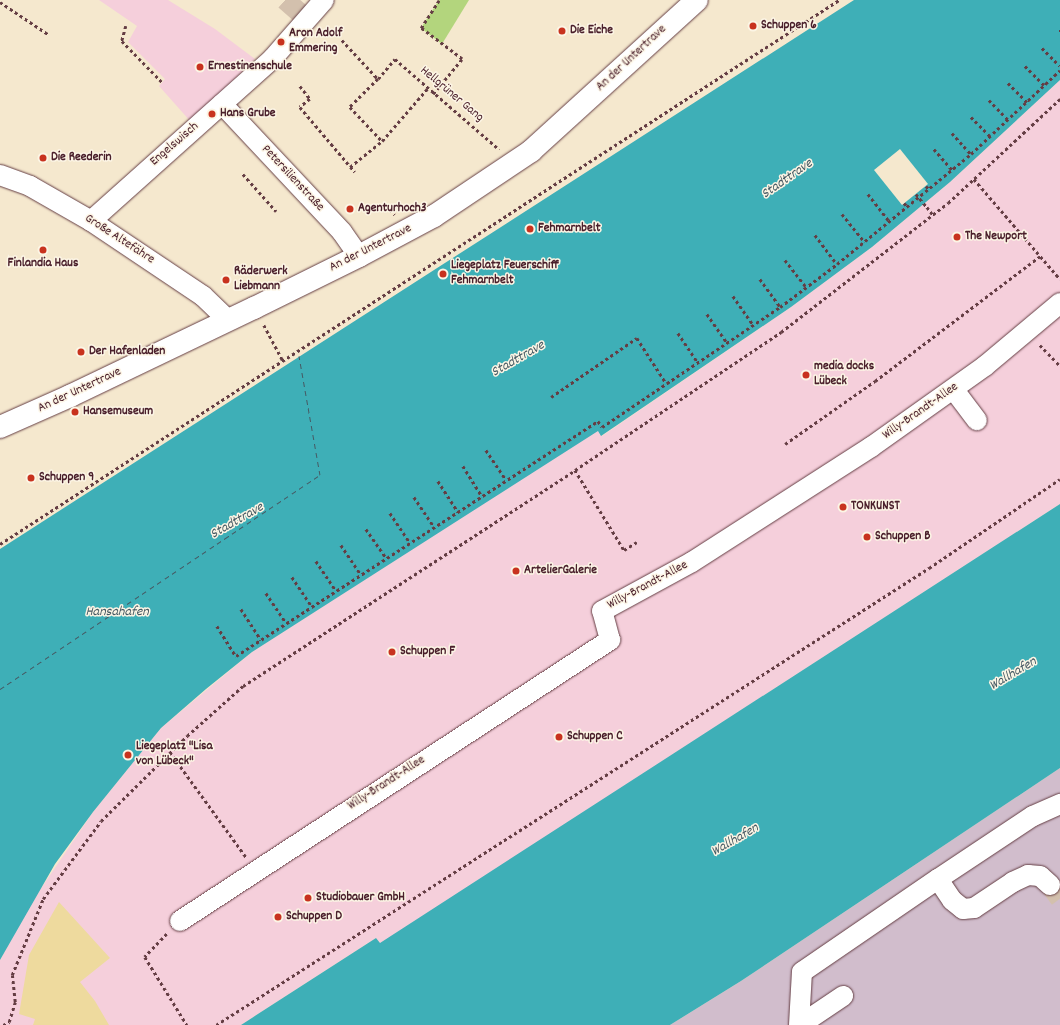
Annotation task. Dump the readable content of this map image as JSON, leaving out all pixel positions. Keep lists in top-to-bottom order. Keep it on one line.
{"streets":{"main road":["An der Untertrave"],"street":["Engelswisch","Petersilienstraße","Große Altefähre","Willy-Brandt-Allee"],"path":["Hellgrüner Gang"]},"crossings":[["An der Untertrave","Hellgrüner Gang"],["An der Untertrave","Petersilienstraße"],["An der Untertrave","Große Altefähre"],["Engelswisch","Petersilienstraße"],["Engelswisch","Große Altefähre"]],"water":["Stadttrave","Hansahafen","Wallhafen"],"places":["Schuppen 6","Die Eiche","Aron Adolf Emmering","Ernestinenschule","Hans Grube","Die Reederin","Agenturhoch3","Fehmarnbelt","The Newport","Finlandia Haus","Liegeplatz Feuerschiff Fehmarnbelt","Räderwerk Liebmann","Der Hafenladen","media docks Lübeck","Hansemuseum","Schuppen 9","TONKUNST","Schuppen B","ArtelierGalerie","Schuppen F","Schuppen C","Liegeplatz \"Lisa von Lübeck\"","Studiobauer GmbH","Schuppen D"]}
